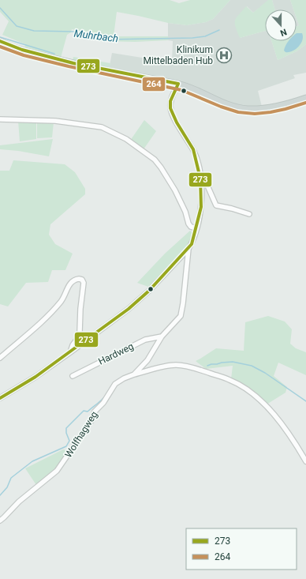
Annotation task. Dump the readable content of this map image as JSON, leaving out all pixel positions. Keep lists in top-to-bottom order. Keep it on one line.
{"streets":{"street":["Hardweg","Wolfhagweg"]},"crossings":[["Hardweg","Wolfhagweg"]],"water":["Muhrbach"],"places":{"hospital":["Klinikum Mittelbaden Hub"]},"lines":["transit line 273","transit line 264"],"legend":["273","264"],"north":"bottom"}
